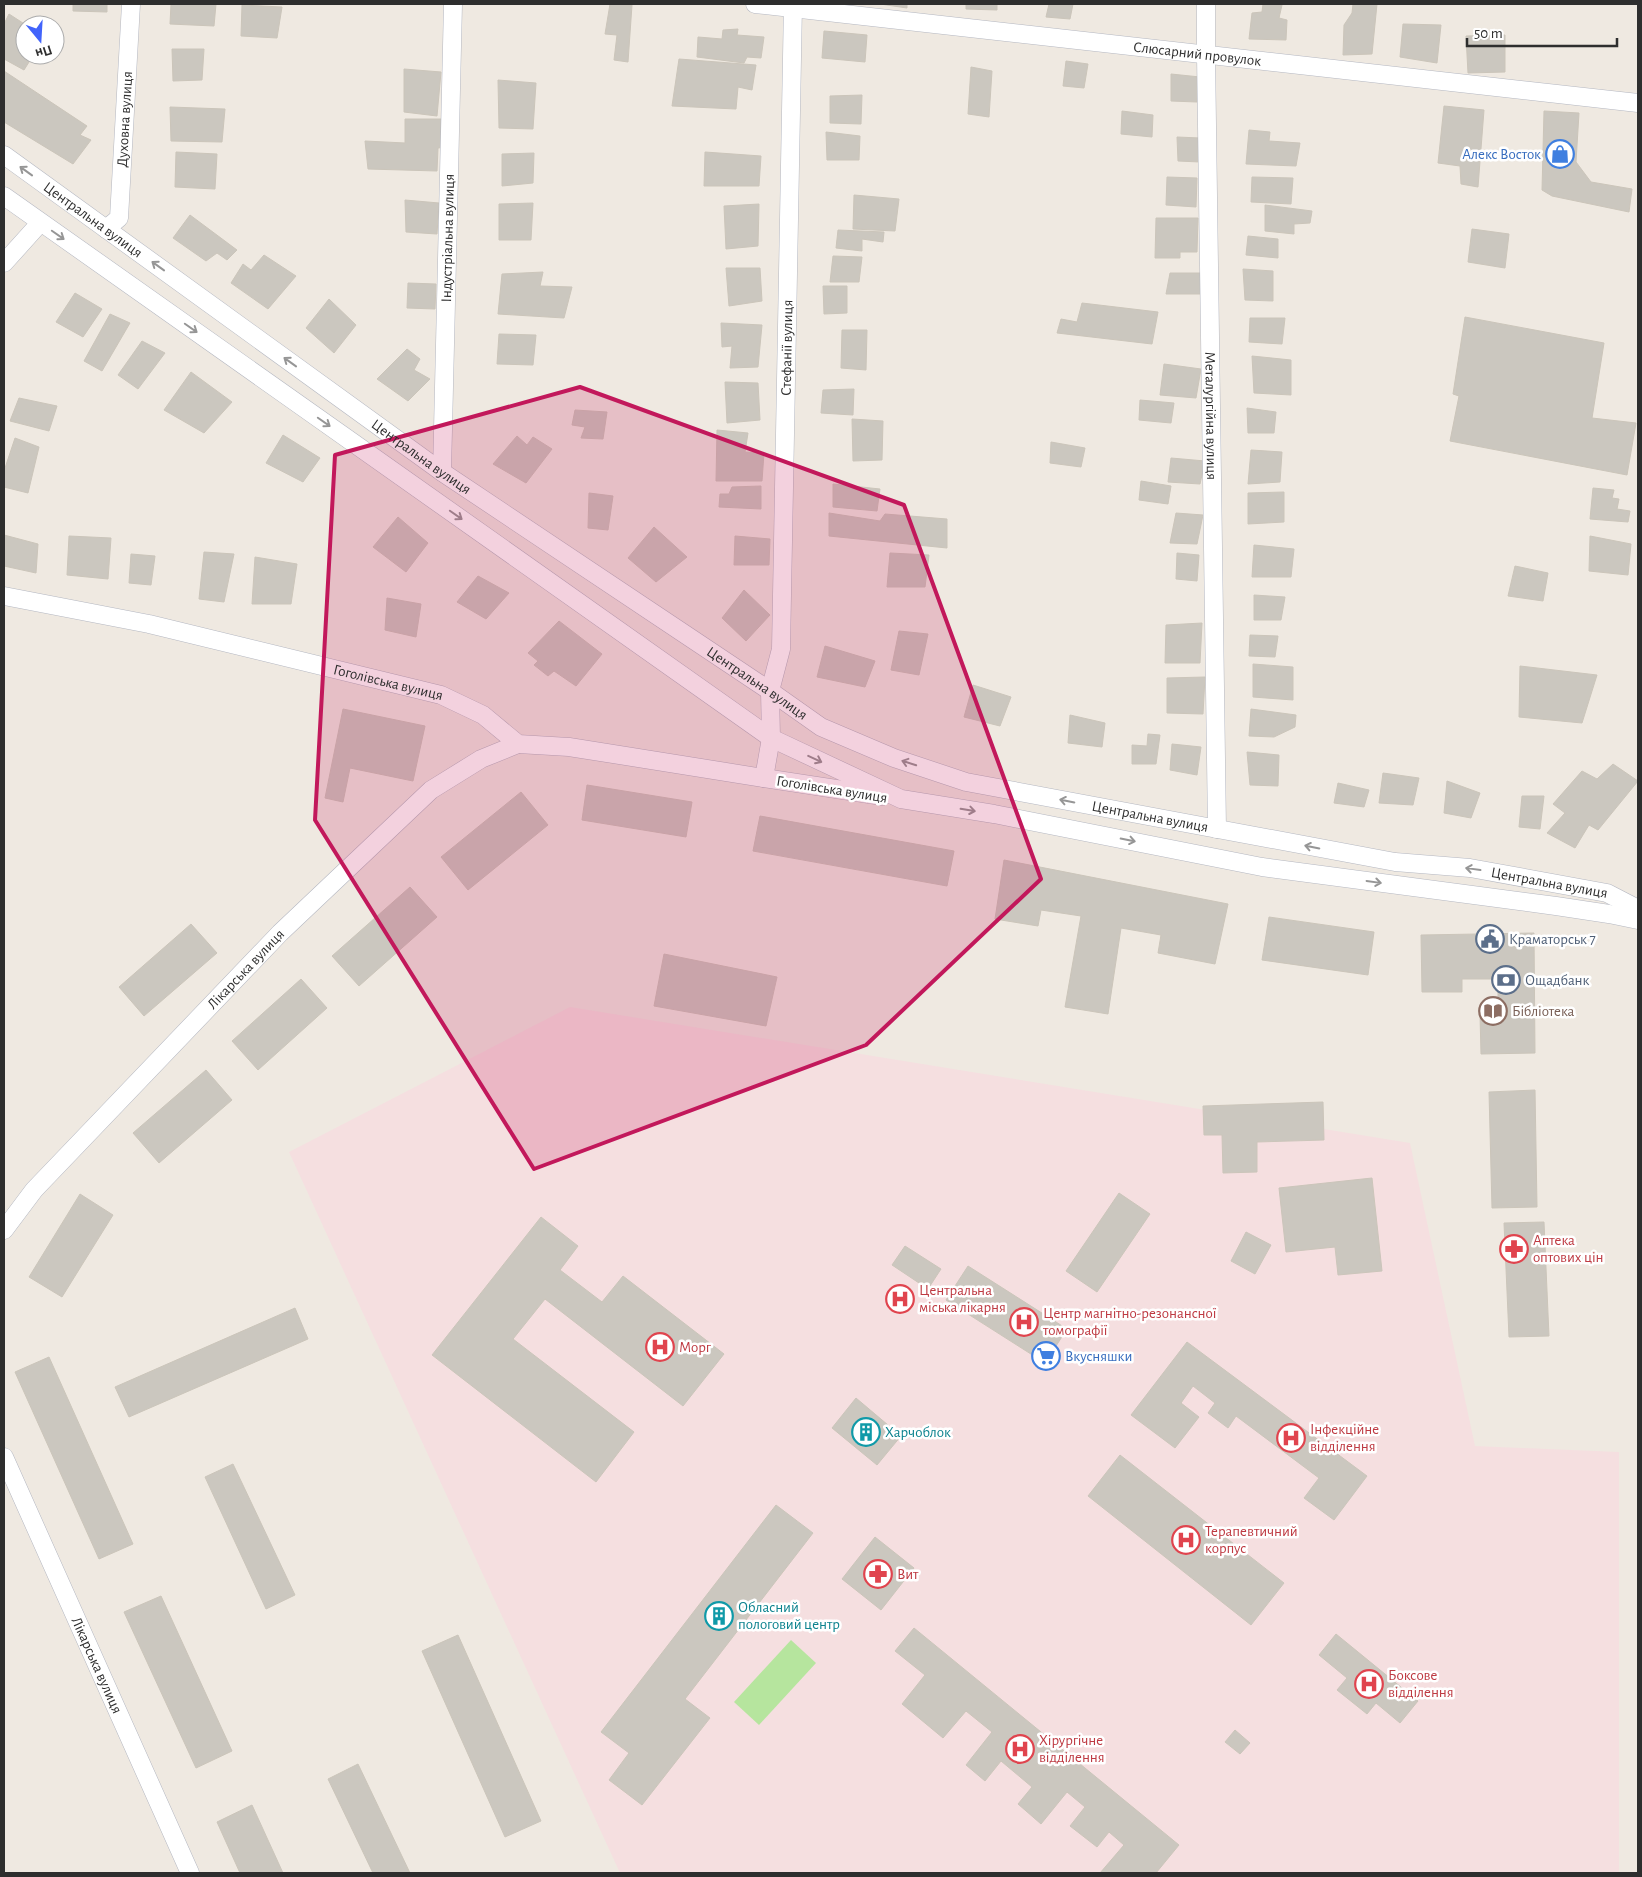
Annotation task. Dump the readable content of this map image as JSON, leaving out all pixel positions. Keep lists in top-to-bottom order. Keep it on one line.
{"streets":{"street":["Слюсарний провулок","Духовна вулиця","Центральна вулиця","Індустріальна вулиця","Стефанії вулиця","Металургійна вулиця","Гоголівська вулиця","Лікарська вулиця"]},"crossings":[["Слюсарний провулок","Стефанії вулиця"],["Слюсарний провулок","Металургійна вулиця"],["Духовна вулиця","Центральна вулиця"],["Центральна вулиця","Індустріальна вулиця"],["Центральна вулиця","Стефанії вулиця"],["Центральна вулиця","Металургійна вулиця"],["Центральна вулиця","Гоголівська вулиця"],["Стефанії вулиця","Гоголівська вулиця"],["Гоголівська вулиця","Лікарська вулиця"]],"places":{"shop":["Алекс Восток"],"public building":["Краматорськ 7"],"bank":["Ощадбанк"],"library":["Бібліотека"],"pharmacy":["Аптека оптових цін","Вит"],"hospital":["Центральна міська лікарня","Центр магнітно-резонансної томографії","Морг","Інфекційне відділення","Терапевтичний корпус","Боксове відділення","Хірургічне відділення"],"supermarket":["Вкусняшки"],"building":["Харчоблок","Обласний пологовий центр"]},"scale_bar":"50 m","north":"bottom"}
